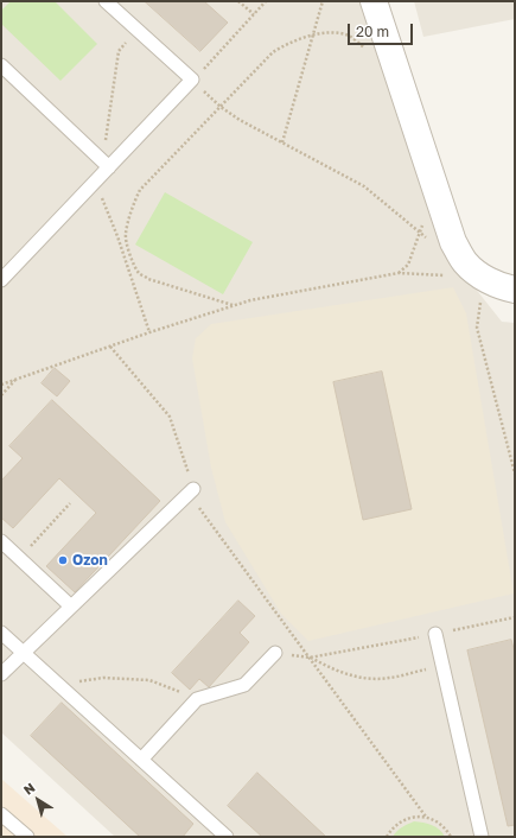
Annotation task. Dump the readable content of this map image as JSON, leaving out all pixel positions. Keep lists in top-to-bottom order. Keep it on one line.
{"places":["Ozon"],"scale_bar":"20 m","north":"top left"}
